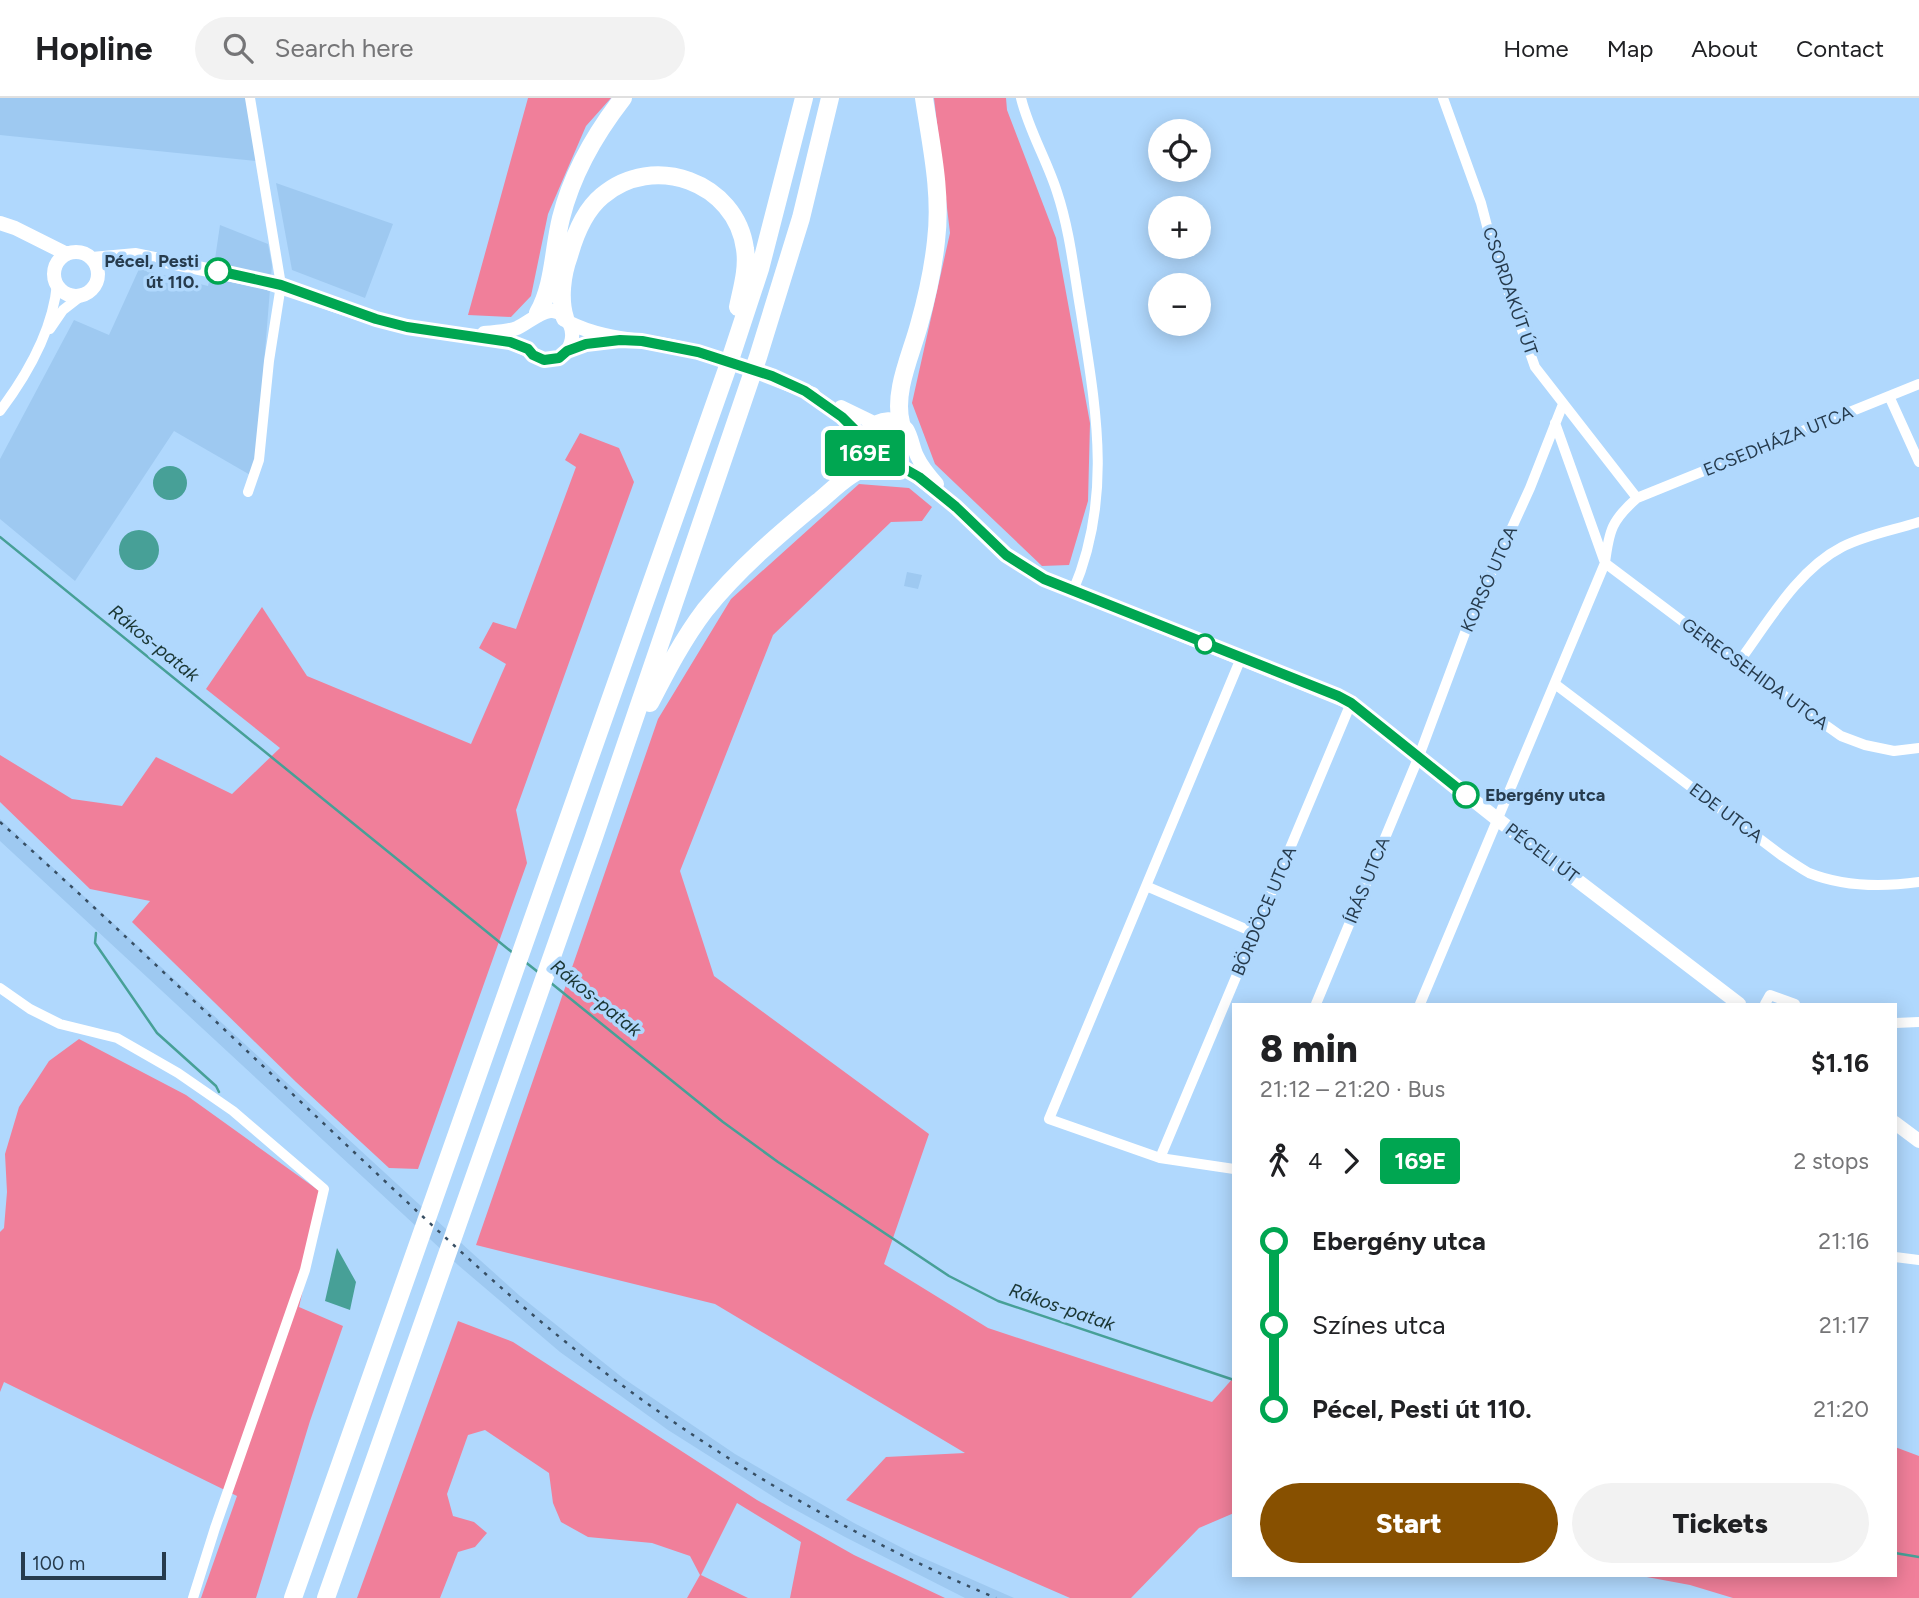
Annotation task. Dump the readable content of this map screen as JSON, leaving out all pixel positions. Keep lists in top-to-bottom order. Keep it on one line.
{"streets":{"main road":["PÉCELI ÚT"],"street":["CSORDAKÚT ÚT","ECSEDHÁZA UTCA","KORSÓ UTCA","GERECSEHIDA UTCA","EDE UTCA","ÍRÁS UTCA","BÖRDÖCE UTCA"]},"crossings":[["CSORDAKÚT ÚT","ECSEDHÁZA UTCA"],["CSORDAKÚT ÚT","KORSÓ UTCA"],["KORSÓ UTCA","PÉCELI ÚT"],["KORSÓ UTCA","ÍRÁS UTCA"],["PÉCELI ÚT","ÍRÁS UTCA"],["PÉCELI ÚT","BÖRDÖCE UTCA"]],"water":["Rákos-patak"],"places":["Pécel, Pesti út 110.","Ebergény utca"],"lines":["bus line 169E"],"scale_bar":"100 m","page":{"header":"Hopline","search":"Search here","nav":["Home","Map","About","Contact"],"on_map":"169E","map_buttons":["+","−"],"heading":["8 min","21:12 – 21:20 · Bus","$1.16"],"legs":["4","169E","2 stops"],"list":[{"name":"Ebergény utca","value":"21:16"},{"name":"Színes utca","value":"21:17"},{"name":"Pécel, Pesti út 110.","value":"21:20"}],"buttons":["Start","Tickets"],"scale":"100 m"}}
